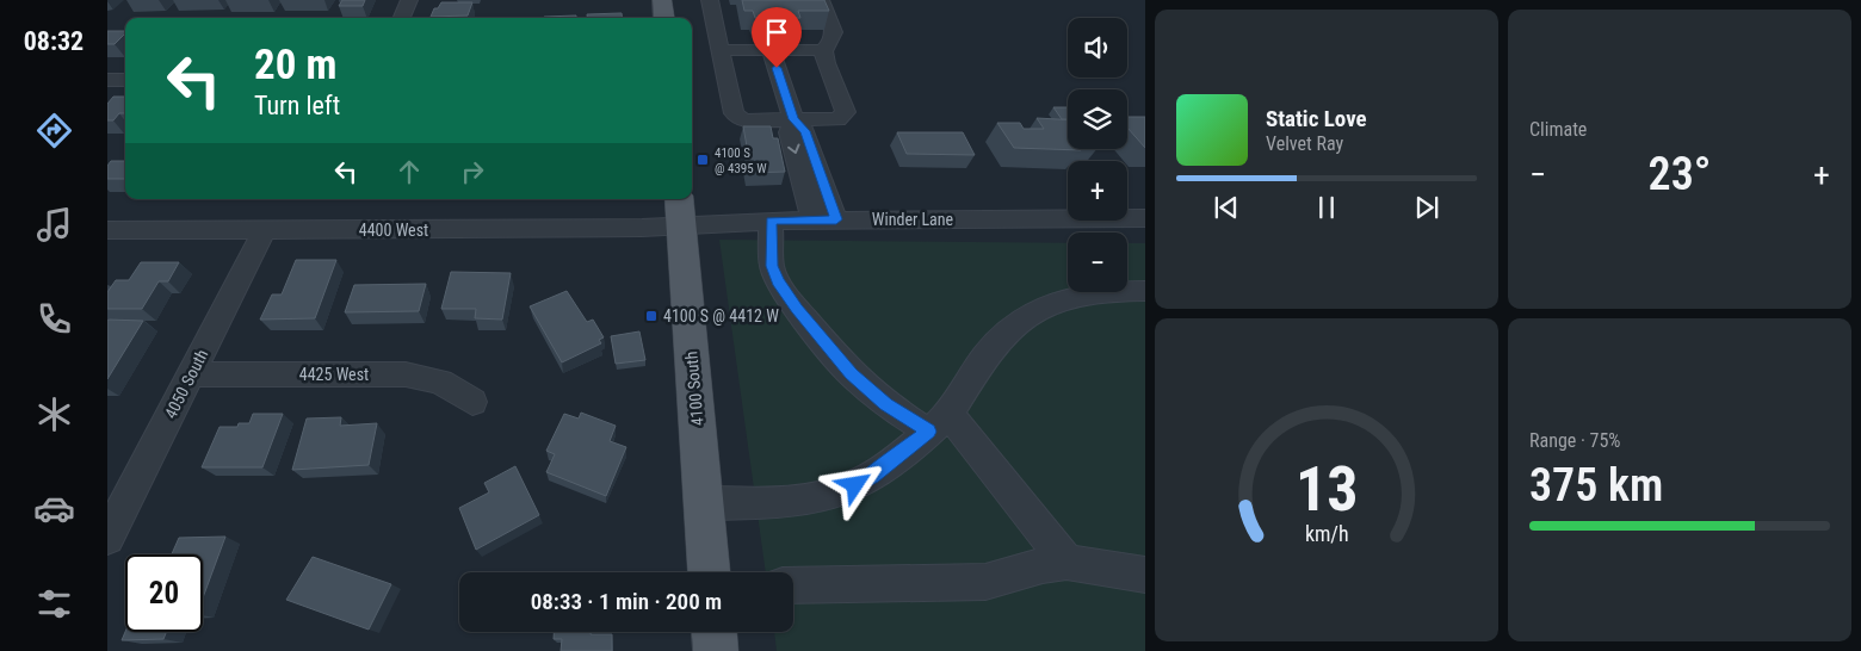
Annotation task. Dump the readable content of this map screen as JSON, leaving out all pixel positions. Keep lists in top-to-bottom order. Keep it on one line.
{"streets":{"main road":["4100 South"],"street":["Winder Lane","4400 West","4425 West","4050 South"]},"crossings":[["Winder Lane","4400 West"],["Winder Lane","4100 South"],["4400 West","4050 South"],["4400 West","4100 South"],["4425 West","4050 South"]],"places":{"transit":["4100 S @ 4395 W","4100 S @ 4412 W"]},"page":{"tabs":"08:32","tile":["Climate",["Range · 75%","375 km"]],"map_buttons":["+","−"],"turn":["20 m","Turn left"],"song":["Static Love","Velvet Ray"],"heat":["−","23°","+"],"limit":"20","trip":"08:33 · 1 min · 200 m","gauge":["13","km/h"]}}
